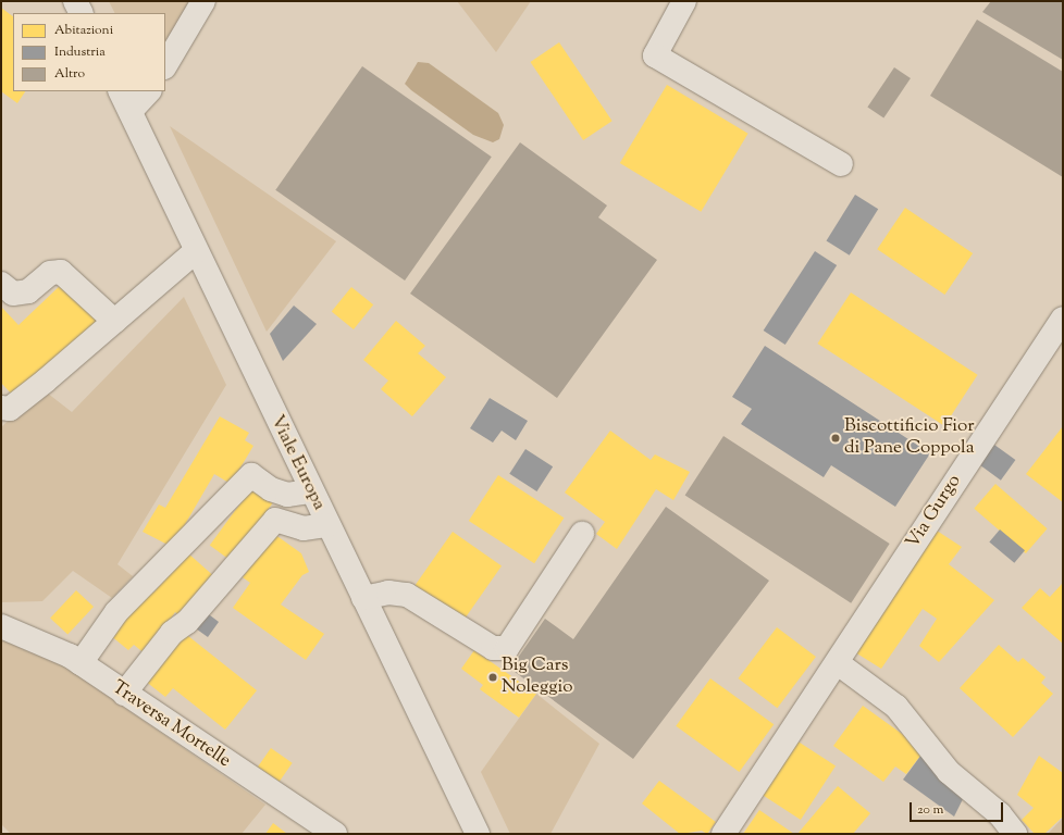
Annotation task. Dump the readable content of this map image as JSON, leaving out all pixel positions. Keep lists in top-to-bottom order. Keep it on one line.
{"streets":{"street":["Viale Europa","Via Gurgo","Traversa Mortelle"]},"places":["Biscottificio Fior di Pane Coppola","Big Cars Noleggio"],"legend":["Abitazioni","Industria","Altro"],"scale_bar":"20 m"}
